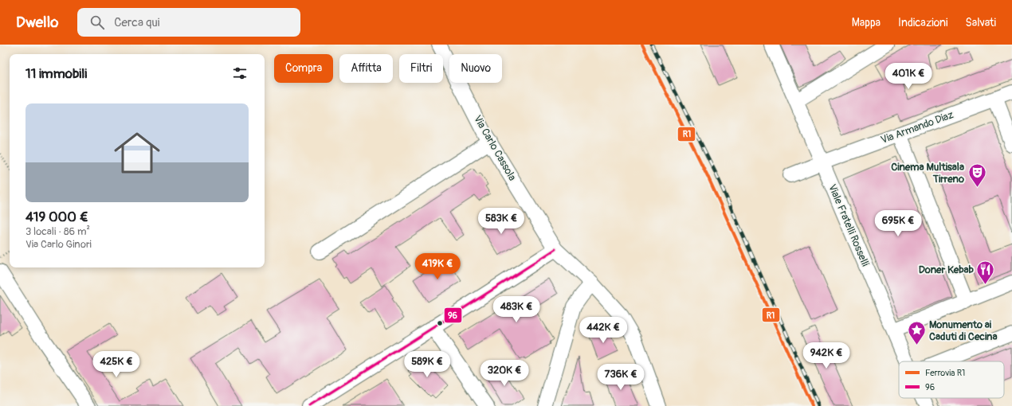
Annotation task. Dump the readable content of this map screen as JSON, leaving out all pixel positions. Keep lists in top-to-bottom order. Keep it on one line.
{"streets":{"street":["Via Armando Diaz","Via Carlo Cassola","Viale Fratelli Rosselli"]},"crossings":[["Via Armando Diaz","Viale Fratelli Rosselli"]],"places":{"theatre":["Cinema Multisala Tirreno"],"restaurant":["Doner Kebab"],"place":["Monumento ai Caduti di Cecina"]},"lines":["rail line R1","transit line 96"],"legend":["Ferrovia R1","96"],"page":{"header":"Dwello","search":"Cerca qui","nav":["Mappa","Indicazioni","Salvati"],"chip":["Compra","Affitta","Filtri","Nuovo"],"heading":"11 immobili","price":["401K €","583K €","695K €","419K €","483K €","442K €","942K €","425K €","589K €","320K €","736K €"],"list":[{"name":"419 000 €","note":"3 locali · 86 m² · Via Carlo Ginori"}]}}
